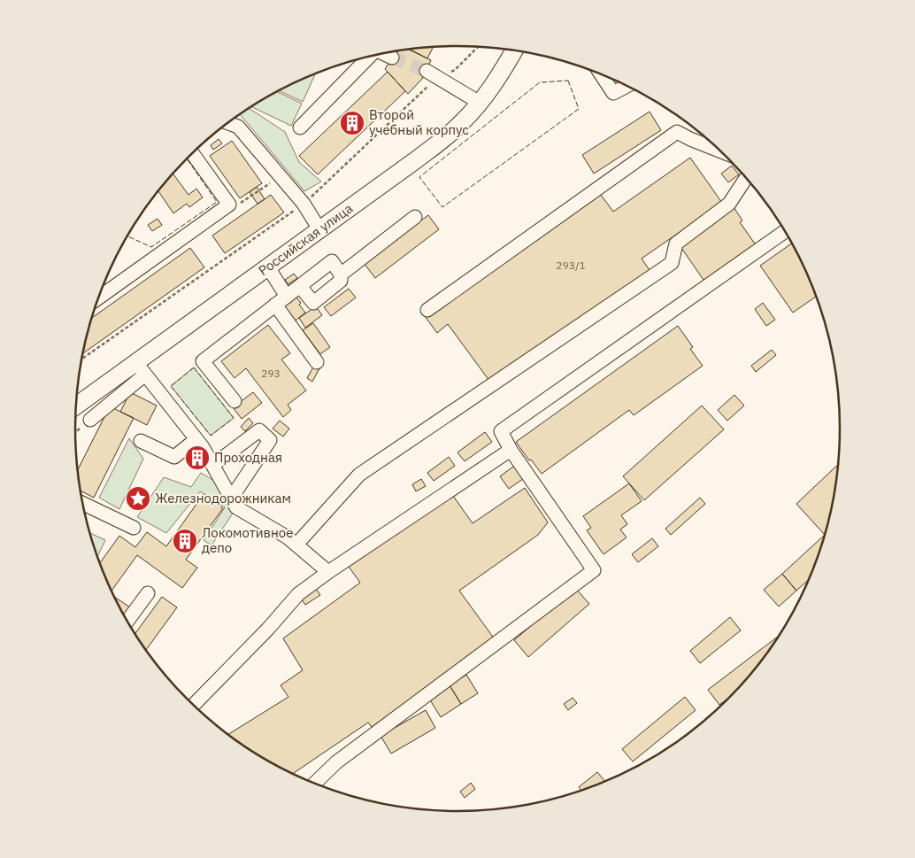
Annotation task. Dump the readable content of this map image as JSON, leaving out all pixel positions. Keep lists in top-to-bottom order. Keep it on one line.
{"streets":{"main road":["Российская улица"]},"places":{"building":["Второй учебный корпус","Проходная","Локомотивное депо"],"place":["Железнодорожникам"]},"house_numbers":["293/1","293"]}
